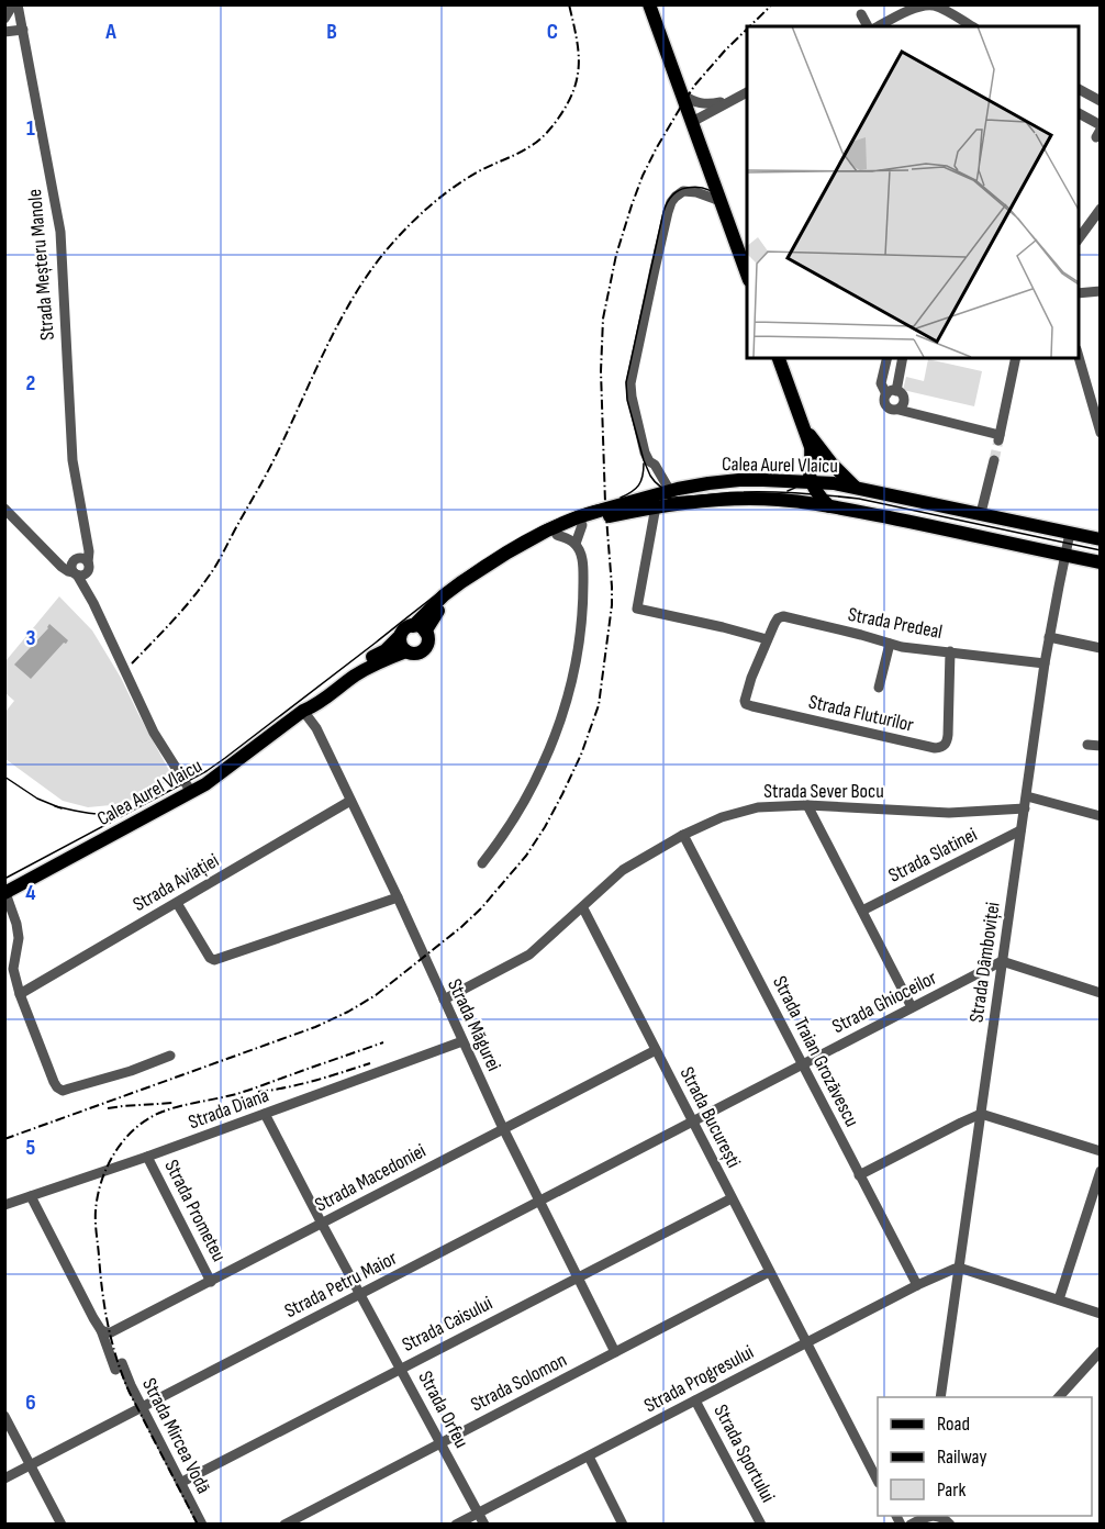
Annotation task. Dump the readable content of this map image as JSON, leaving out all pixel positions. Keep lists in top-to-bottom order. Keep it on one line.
{"streets":{"main road":["Calea Aurel Vlaicu"],"street":["Strada Meșteru Manole","Strada Predeal","Strada Fluturilor","Strada Sever Bocu","Strada Slatinei","Strada Aviației","Strada Dâmboviței","Strada Ghioceilor","Strada Măgurei","Strada Traian Grozăvescu","Strada Diana","Strada București","Strada Macedoniei","Strada Prometeu","Strada Petru Maior","Strada Caisului","Strada Progresului","Strada Solomon","Strada Orfeu","Strada Mircea Vodă","Strada Sportului"]},"crossings":[["Calea Aurel Vlaicu","Strada Dâmboviței"],["Calea Aurel Vlaicu","Strada Măgurei"],["Strada Predeal","Strada Fluturilor"],["Strada Predeal","Strada Dâmboviței"],["Strada Sever Bocu","Strada Dâmboviței"],["Strada Sever Bocu","Strada Măgurei"],["Strada Sever Bocu","Strada Traian Grozăvescu"],["Strada Sever Bocu","Strada București"],["Strada Slatinei","Strada Dâmboviței"],["Strada Aviației","Strada Măgurei"],["Strada Dâmboviței","Strada Ghioceilor"],["Strada Dâmboviței","Strada Progresului"],["Strada Ghioceilor","Strada Traian Grozăvescu"],["Strada Ghioceilor","Strada București"],["Strada Ghioceilor","Strada Petru Maior"],["Strada Măgurei","Strada Diana"],["Strada Măgurei","Strada Macedoniei"],["Strada Măgurei","Strada Petru Maior"],["Strada Măgurei","Strada Caisului"],["Strada Măgurei","Strada Solomon"],["Strada Traian Grozăvescu","Strada Progresului"],["Strada Diana","Strada Prometeu"],["Strada Diana","Strada Orfeu"],["Strada București","Strada Macedoniei"],["Strada București","Strada Petru Maior"],["Strada București","Strada Caisului"],["Strada București","Strada Progresului"],["Strada București","Strada Solomon"],["Strada Macedoniei","Strada Prometeu"],["Strada Macedoniei","Strada Orfeu"],["Strada Macedoniei","Strada Mircea Vodă"],["Strada Petru Maior","Strada Orfeu"],["Strada Petru Maior","Strada Mircea Vodă"],["Strada Caisului","Strada Orfeu"],["Strada Caisului","Strada Mircea Vodă"],["Strada Progresului","Strada Orfeu"],["Strada Progresului","Strada Sportului"],["Strada Solomon","Strada Orfeu"]],"legend":["Road","Railway","Park"],"grid":{"columns":["A","B","C"],"rows":["1","2","3","4","5","6"]}}
